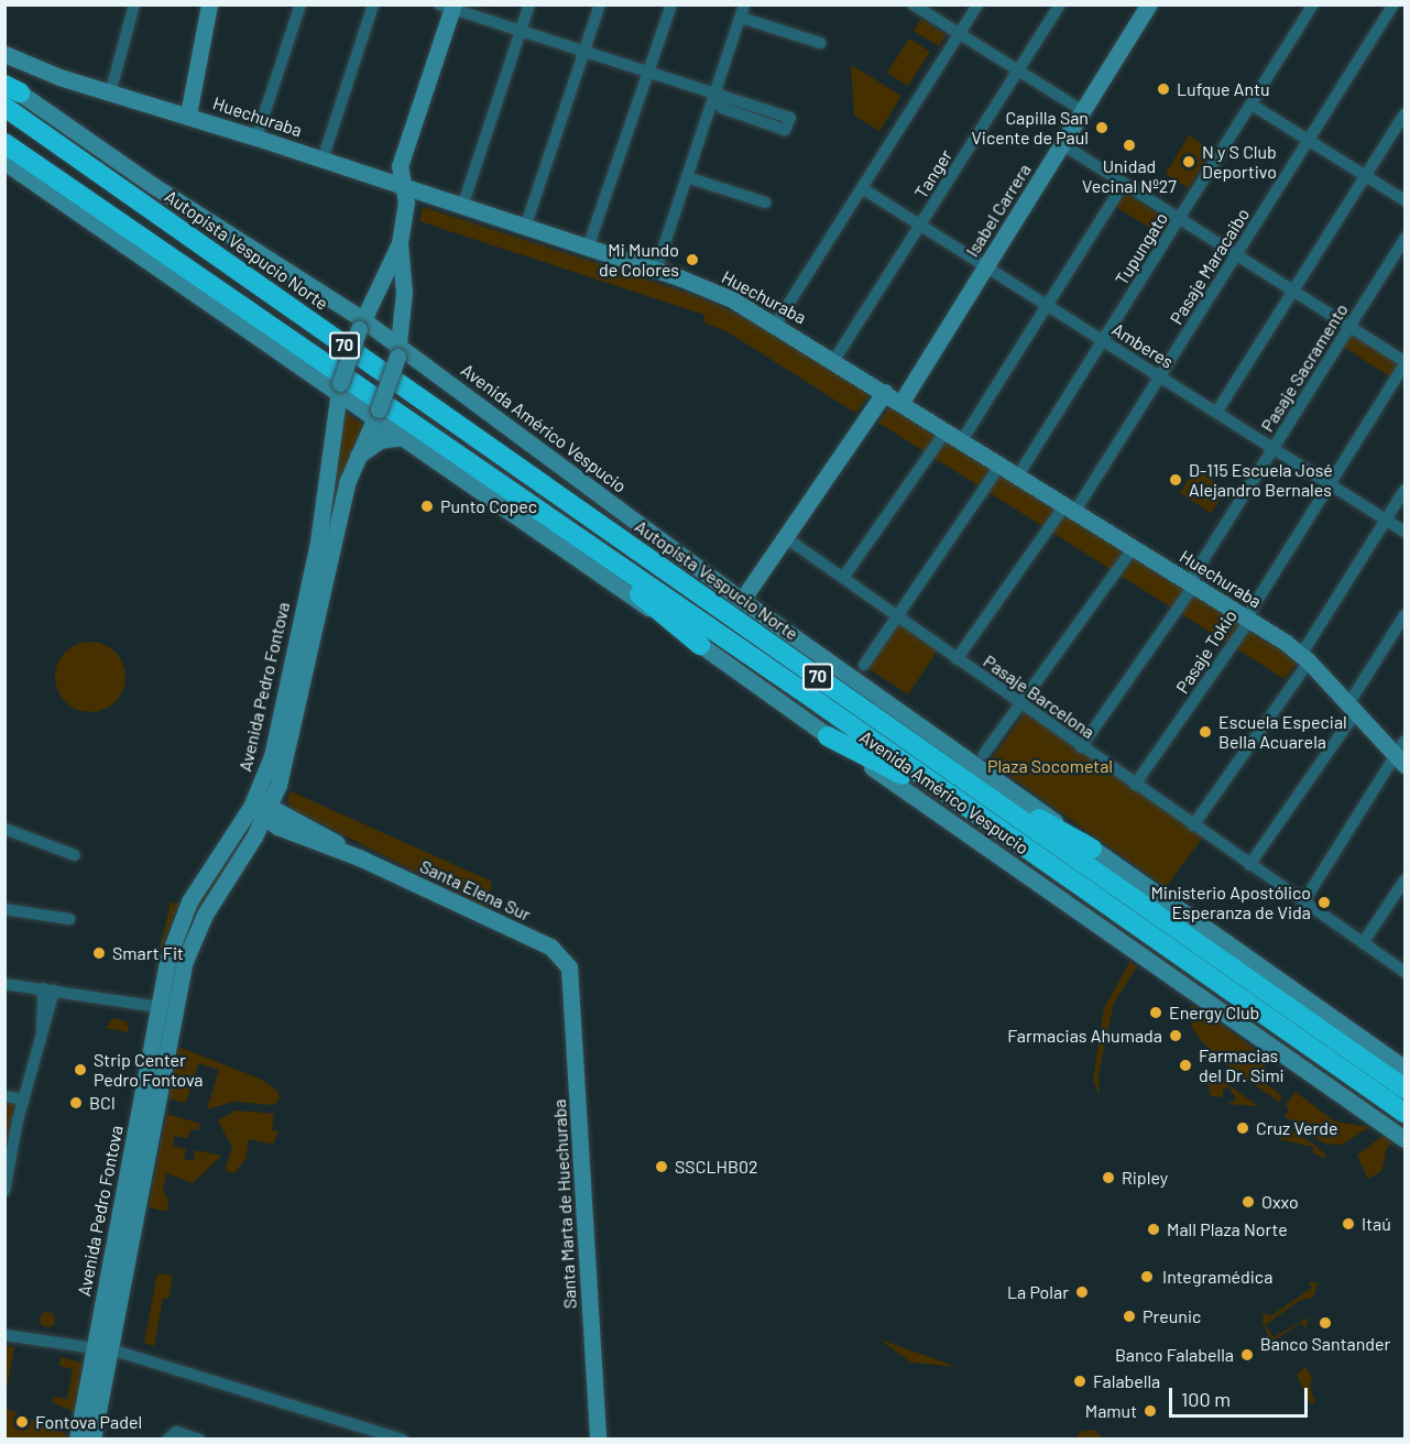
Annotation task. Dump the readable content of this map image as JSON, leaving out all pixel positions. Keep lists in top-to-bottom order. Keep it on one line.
{"streets":{"highway":["Autopista Vespucio Norte","70"],"street":["Huechuraba","Tanger","Isabel Carrera","Tupungato","Pasaje Maracaibo","Amberes","Pasaje Sacramento","Avenida Américo Vespucio","Pasaje Tokio","Avenida Pedro Fontova","Pasaje Barcelona","Santa Elena Sur","Santa Marta de Huechuraba"]},"crossings":[["Huechuraba","Tanger"],["Huechuraba","Isabel Carrera"],["Huechuraba","Tupungato"],["Huechuraba","Pasaje Maracaibo"],["Huechuraba","Pasaje Sacramento"],["Huechuraba","Pasaje Tokio"],["Huechuraba","Avenida Pedro Fontova"],["Tanger","Amberes"],["Isabel Carrera","Amberes"],["Tupungato","Amberes"],["Autopista Vespucio Norte","Avenida Américo Vespucio"],["Pasaje Maracaibo","Amberes"],["Pasaje Maracaibo","Pasaje Barcelona"],["Amberes","Pasaje Sacramento"],["Amberes","Pasaje Tokio"],["Pasaje Sacramento","Pasaje Barcelona"],["Avenida Américo Vespucio","Avenida Pedro Fontova"],["Pasaje Tokio","Pasaje Barcelona"],["Avenida Pedro Fontova","Santa Elena Sur"],["Santa Elena Sur","Santa Marta de Huechuraba"]],"parks":["Plaza Socometal"],"places":["Lufque Antu","Capilla San Vicente de Paul","Unidad Vecinal Nº27","N y S Club Deportivo","Mi Mundo de Colores","D-115 Escuela José Alejandro Bernales","Punto Copec","Escuela Especial Bella Acuarela","Ministerio Apostólico Esperanza de Vida","Smart Fit","Energy Club","Farmacias Ahumada","Farmacias del Dr. Simi","Strip Center Pedro Fontova","BCI","Cruz Verde","SSCLHB02","Ripley","Oxxo","Itaú","Mall Plaza Norte","Integramédica","La Polar","Preunic","Banco Santander","Banco Falabella","Falabella","Mamut","Fontova Padel"],"scale_bar":"100 m"}
